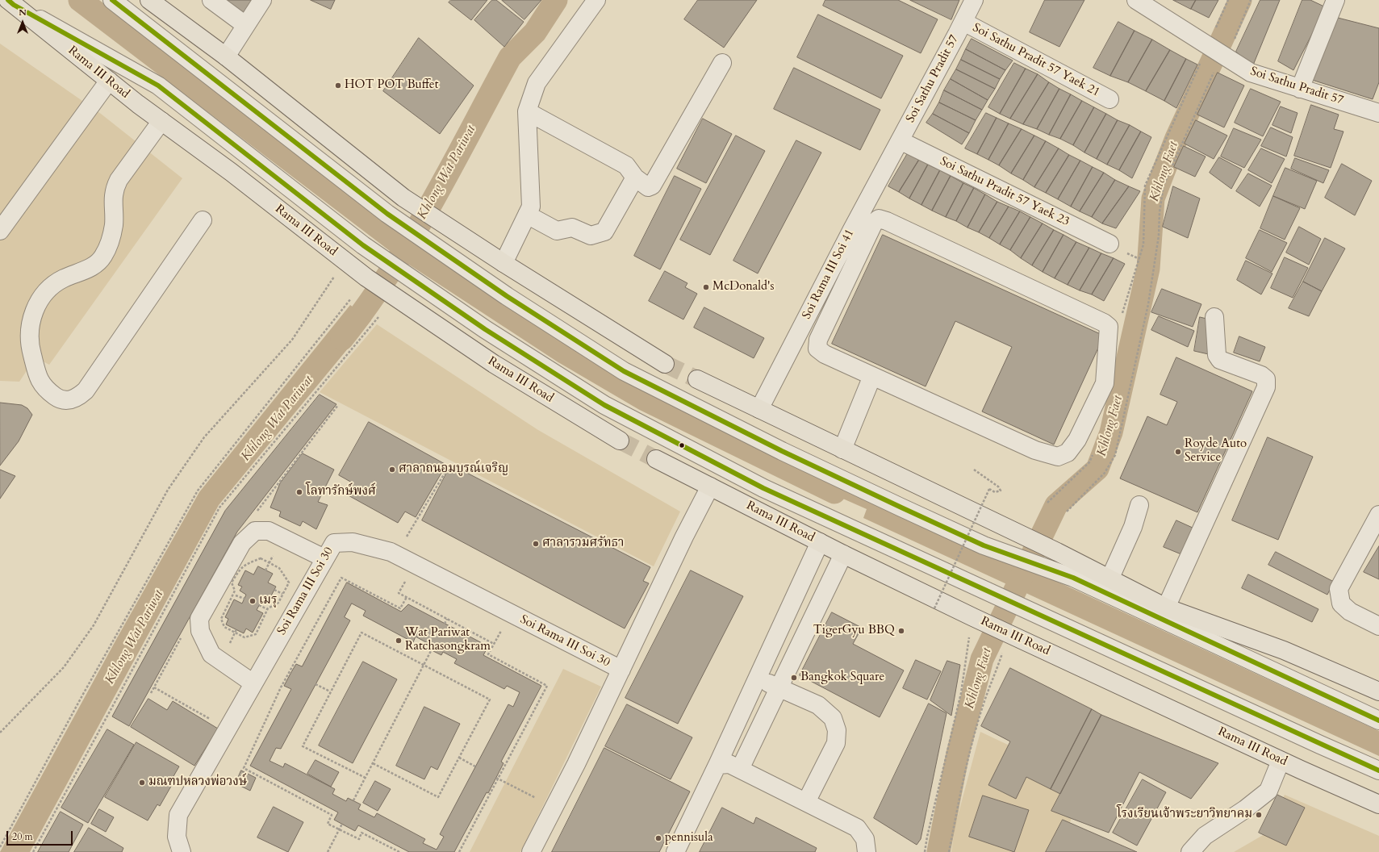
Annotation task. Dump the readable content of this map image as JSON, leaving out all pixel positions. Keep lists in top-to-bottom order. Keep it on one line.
{"streets":{"main road":["Rama III Road"],"street":["Soi Sathu Pradit 57 Yaek 21","Soi Sathu Pradit 57","Soi Sathu Pradit 57 Yaek 23","Soi Rama III Soi 41","Soi Rama III Soi 30"]},"crossings":[["Soi Sathu Pradit 57 Yaek 21","Soi Sathu Pradit 57"],["Rama III Road","Soi Rama III Soi 30"],["Soi Sathu Pradit 57","Soi Sathu Pradit 57 Yaek 23"],["Soi Sathu Pradit 57","Soi Rama III Soi 41"],["Soi Sathu Pradit 57 Yaek 23","Soi Rama III Soi 41"]],"water":["Khlong Faet","Khlong Wat Pariwat"],"places":["HOT POT Buffet","McDonald's","Royde Auto Service","ศาลาถนอมบูรณ์เจริญ","โลทารักษ์พงศ์","ศาลารวมศรัทธา","เมรุ","TigerGyu BBQ","Wat Pariwat Ratchasongkram","Bangkok Square","มณฑปหลวงพ่อวงษ์","โรงเรียนเจ้าพระยาวิทยาคม","pennisula"],"scale_bar":"20 m","north":"top"}
